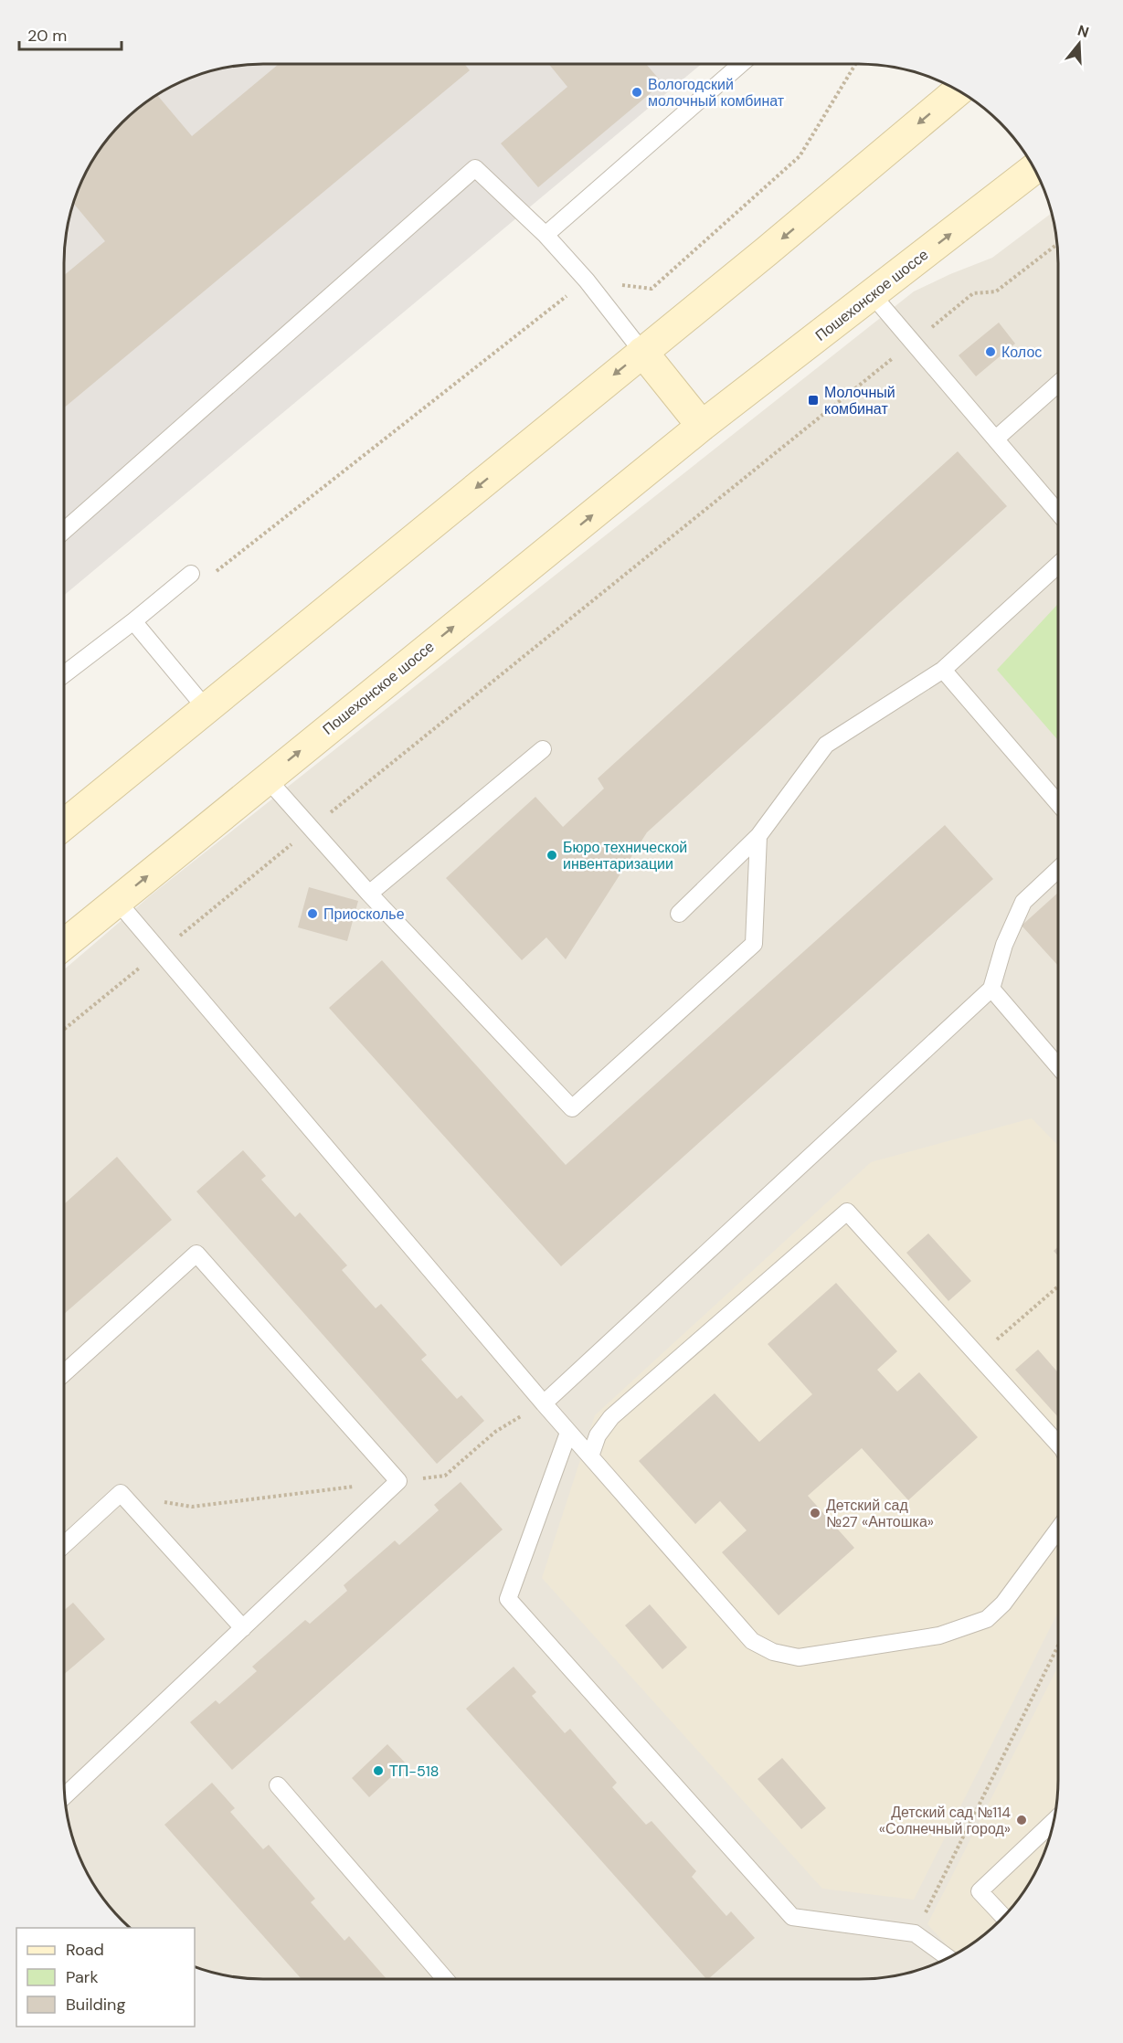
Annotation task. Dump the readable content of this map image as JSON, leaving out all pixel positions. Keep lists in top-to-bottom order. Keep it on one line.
{"streets":{"main road":["Пошехонское шоссе"]},"places":{"other":["Вологодский молочный комбинат","Колос","Бюро технической инвентаризации","Приосколье","Детский сад №27 «Антошка»","ТП-518","Детский сад №114 «Солнечный город»"],"transit":["Молочный комбинат"]},"legend":["Road","Park","Building"],"scale_bar":"20 m","north":"top"}
